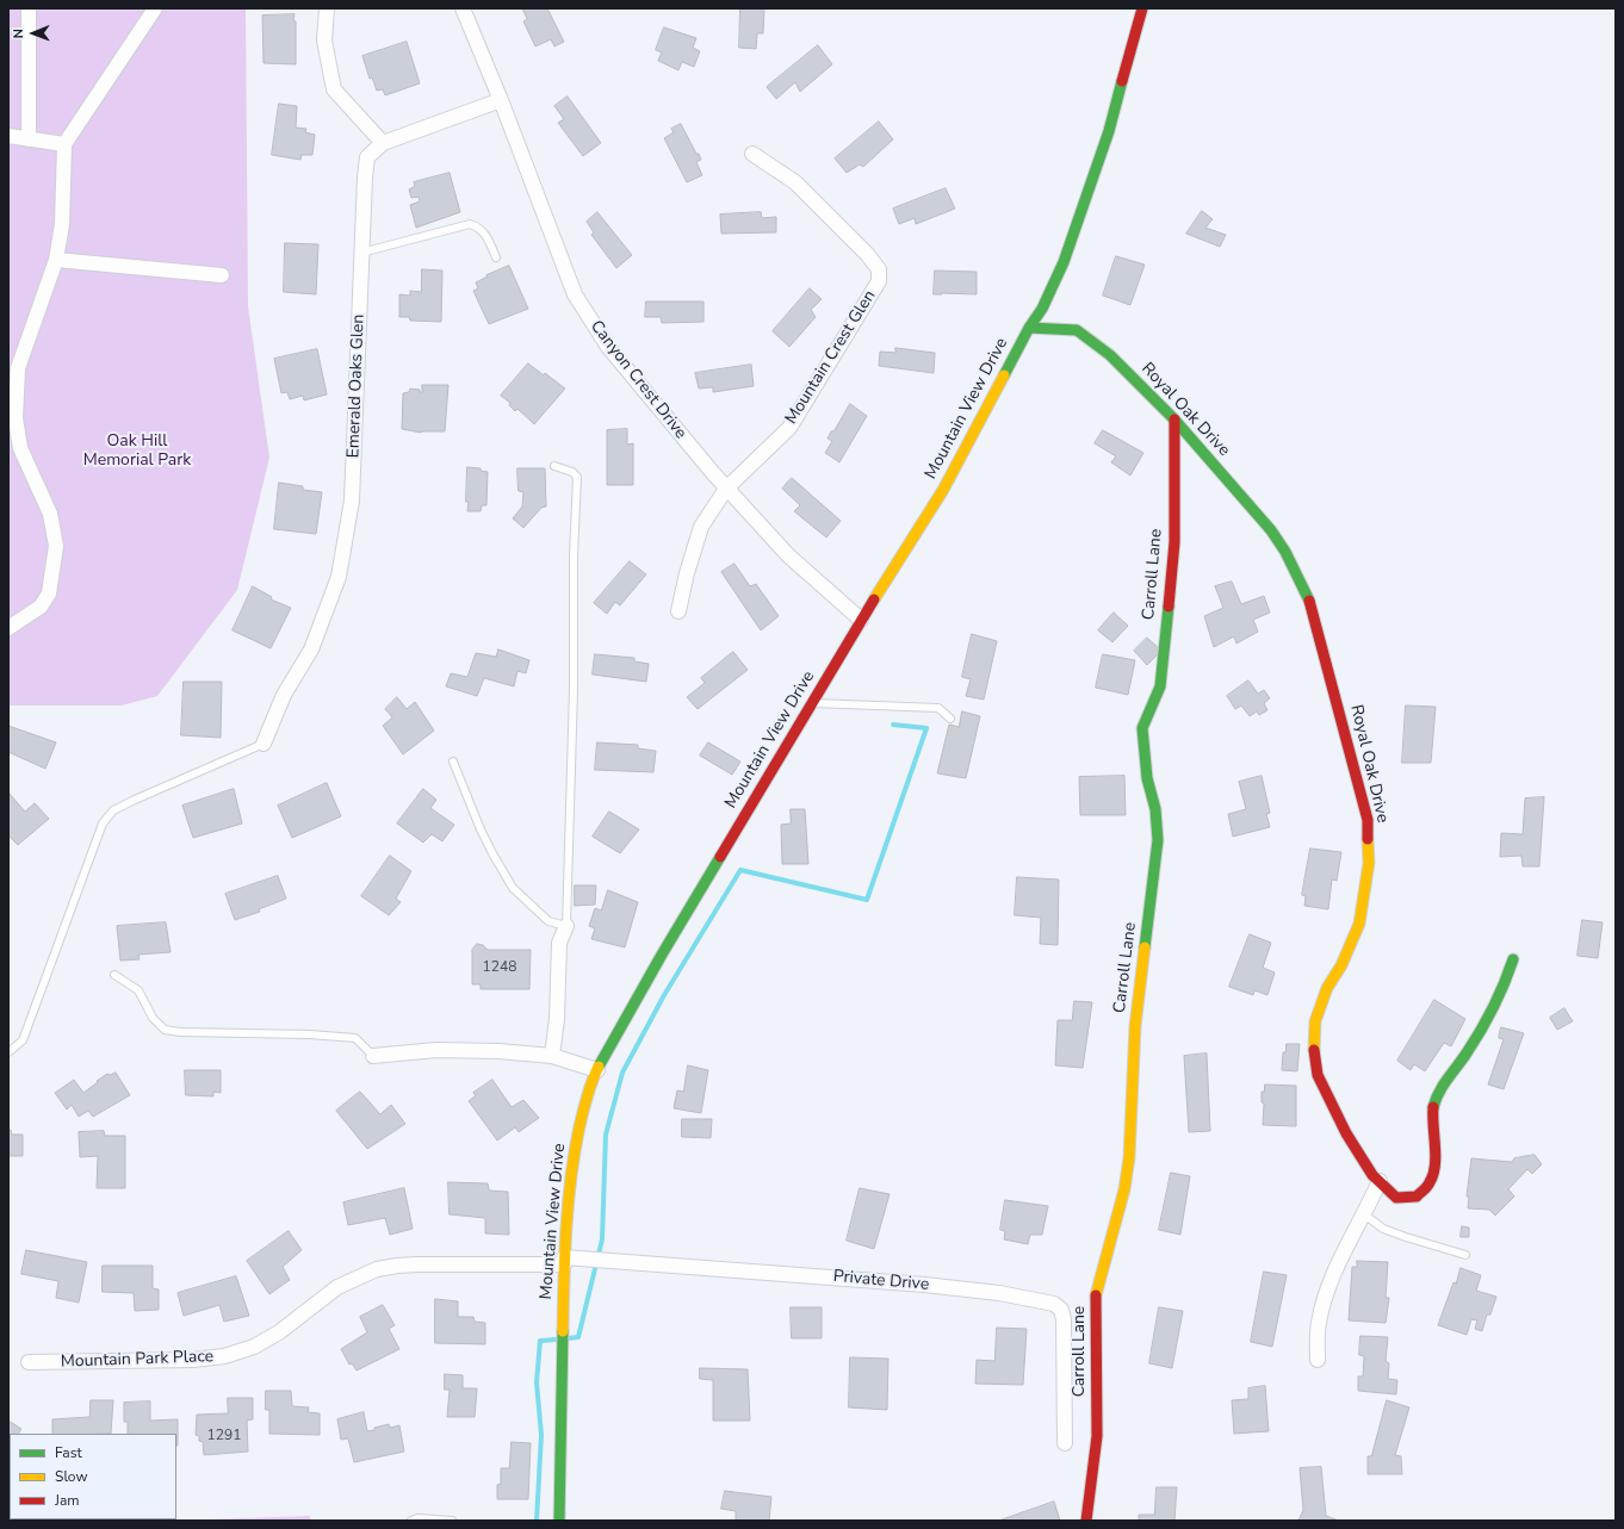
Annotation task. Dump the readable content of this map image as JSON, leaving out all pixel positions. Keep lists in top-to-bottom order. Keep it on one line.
{"streets":{"street":["Mountain Crest Glen","Canyon Crest Drive","Emerald Oaks Glen","Mountain View Drive","Royal Oak Drive","Carroll Lane","Private Drive","Mountain Park Place"]},"crossings":[["Mountain Crest Glen","Canyon Crest Drive"],["Canyon Crest Drive","Emerald Oaks Glen"],["Canyon Crest Drive","Mountain View Drive"],["Mountain View Drive","Royal Oak Drive"],["Mountain View Drive","Private Drive"],["Mountain View Drive","Mountain Park Place"],["Royal Oak Drive","Carroll Lane"],["Private Drive","Mountain Park Place"]],"parks":["Oak Hill Memorial Park"],"house_numbers":["1248","1291"],"legend":["Fast","Slow","Jam"],"north":"left"}
